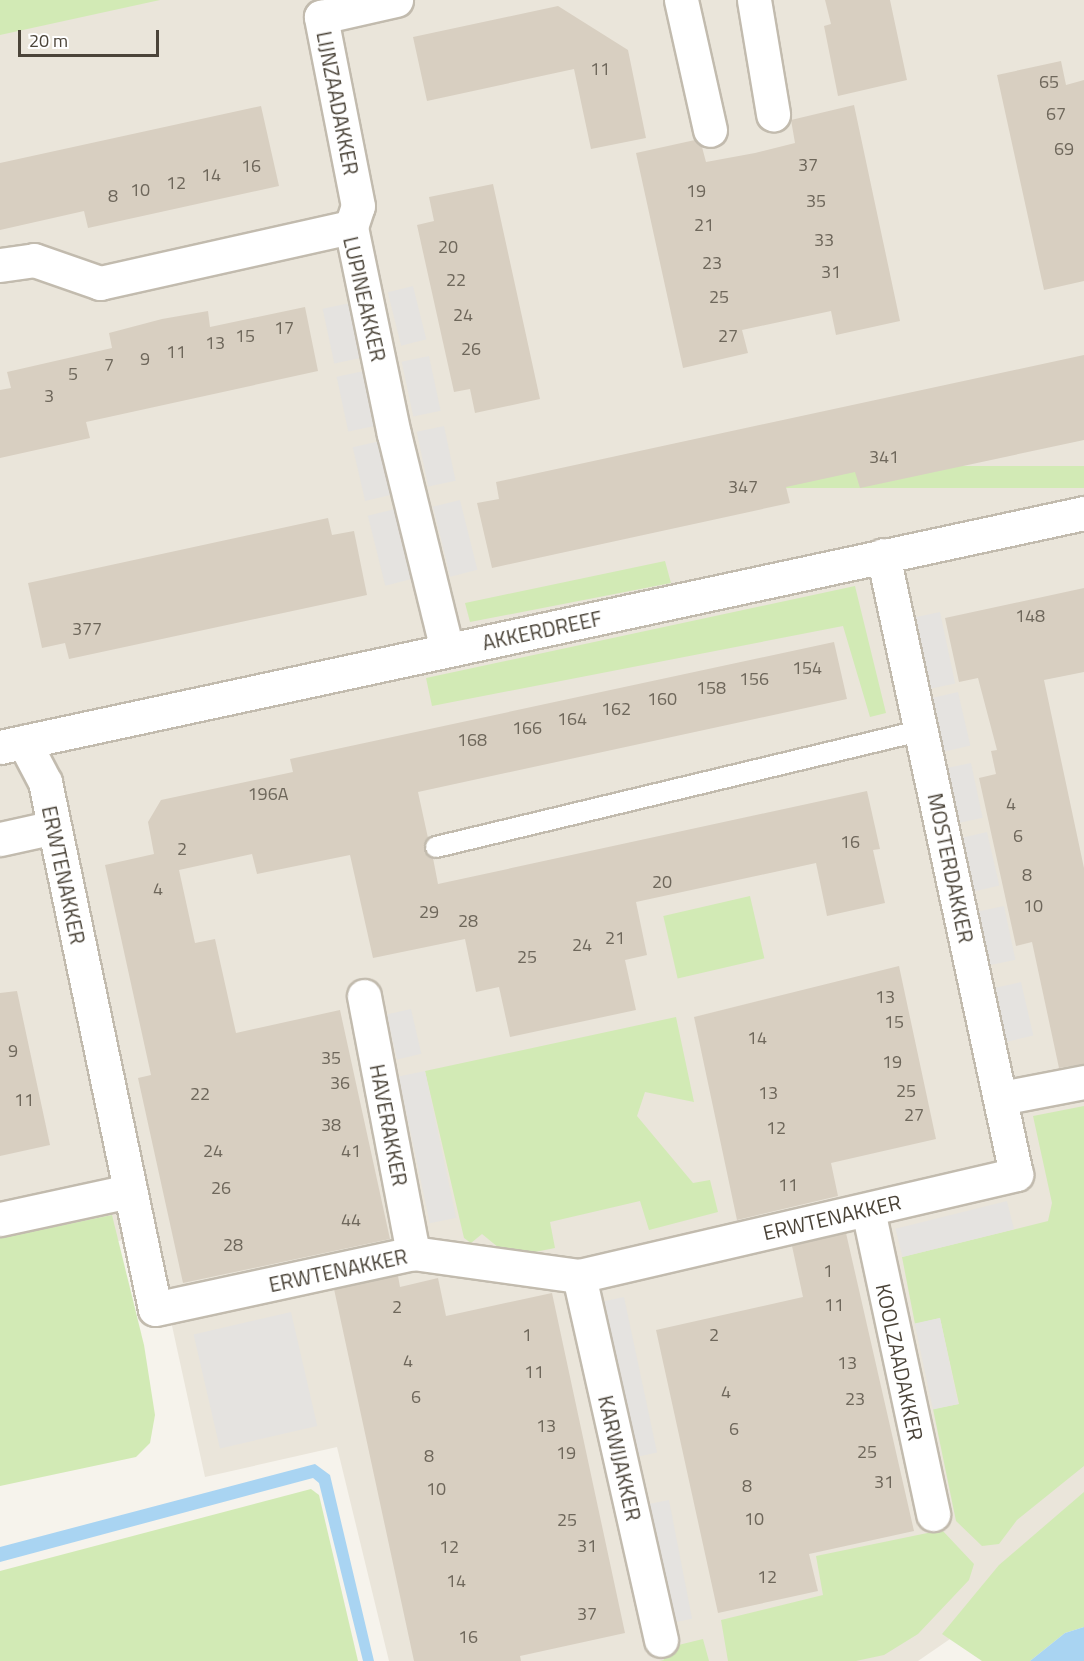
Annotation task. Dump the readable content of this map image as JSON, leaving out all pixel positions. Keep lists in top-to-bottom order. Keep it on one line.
{"streets":{"street":["LIJNZAADAKKER","LUPINEAKKER","AKKERDREEF","MOSTERDAKKER","ERWTENAKKER","HAVERAKKER","KOOLZAADAKKER","KARWIJAKKER"]},"crossings":[["LIJNZAADAKKER","LUPINEAKKER"],["LUPINEAKKER","AKKERDREEF"],["AKKERDREEF","MOSTERDAKKER"],["AKKERDREEF","ERWTENAKKER"],["MOSTERDAKKER","ERWTENAKKER"],["ERWTENAKKER","HAVERAKKER"],["ERWTENAKKER","KOOLZAADAKKER"],["ERWTENAKKER","KARWIJAKKER"]],"house_numbers":["11","65","67","69","37","16","14","12","10","19","8","35","21","33","20","23","31","22","25","24","17","15","27","13","26","11","9","7","5","3","341","347","148","377","154","156","158","160","162","164","166","168","196A","4","6","16","2","8","20","4","10","29","28","21","24","25","13","15","14","9","35","19","36","25","13","22","11","27","38","12","24","41","11","26","44","28","1","11","2","1","2","4","13","11","4","6","23","13","6","25","19","8","31","8","10","10","25","31","12","12","14","37","16"],"scale_bar":"20 m"}
